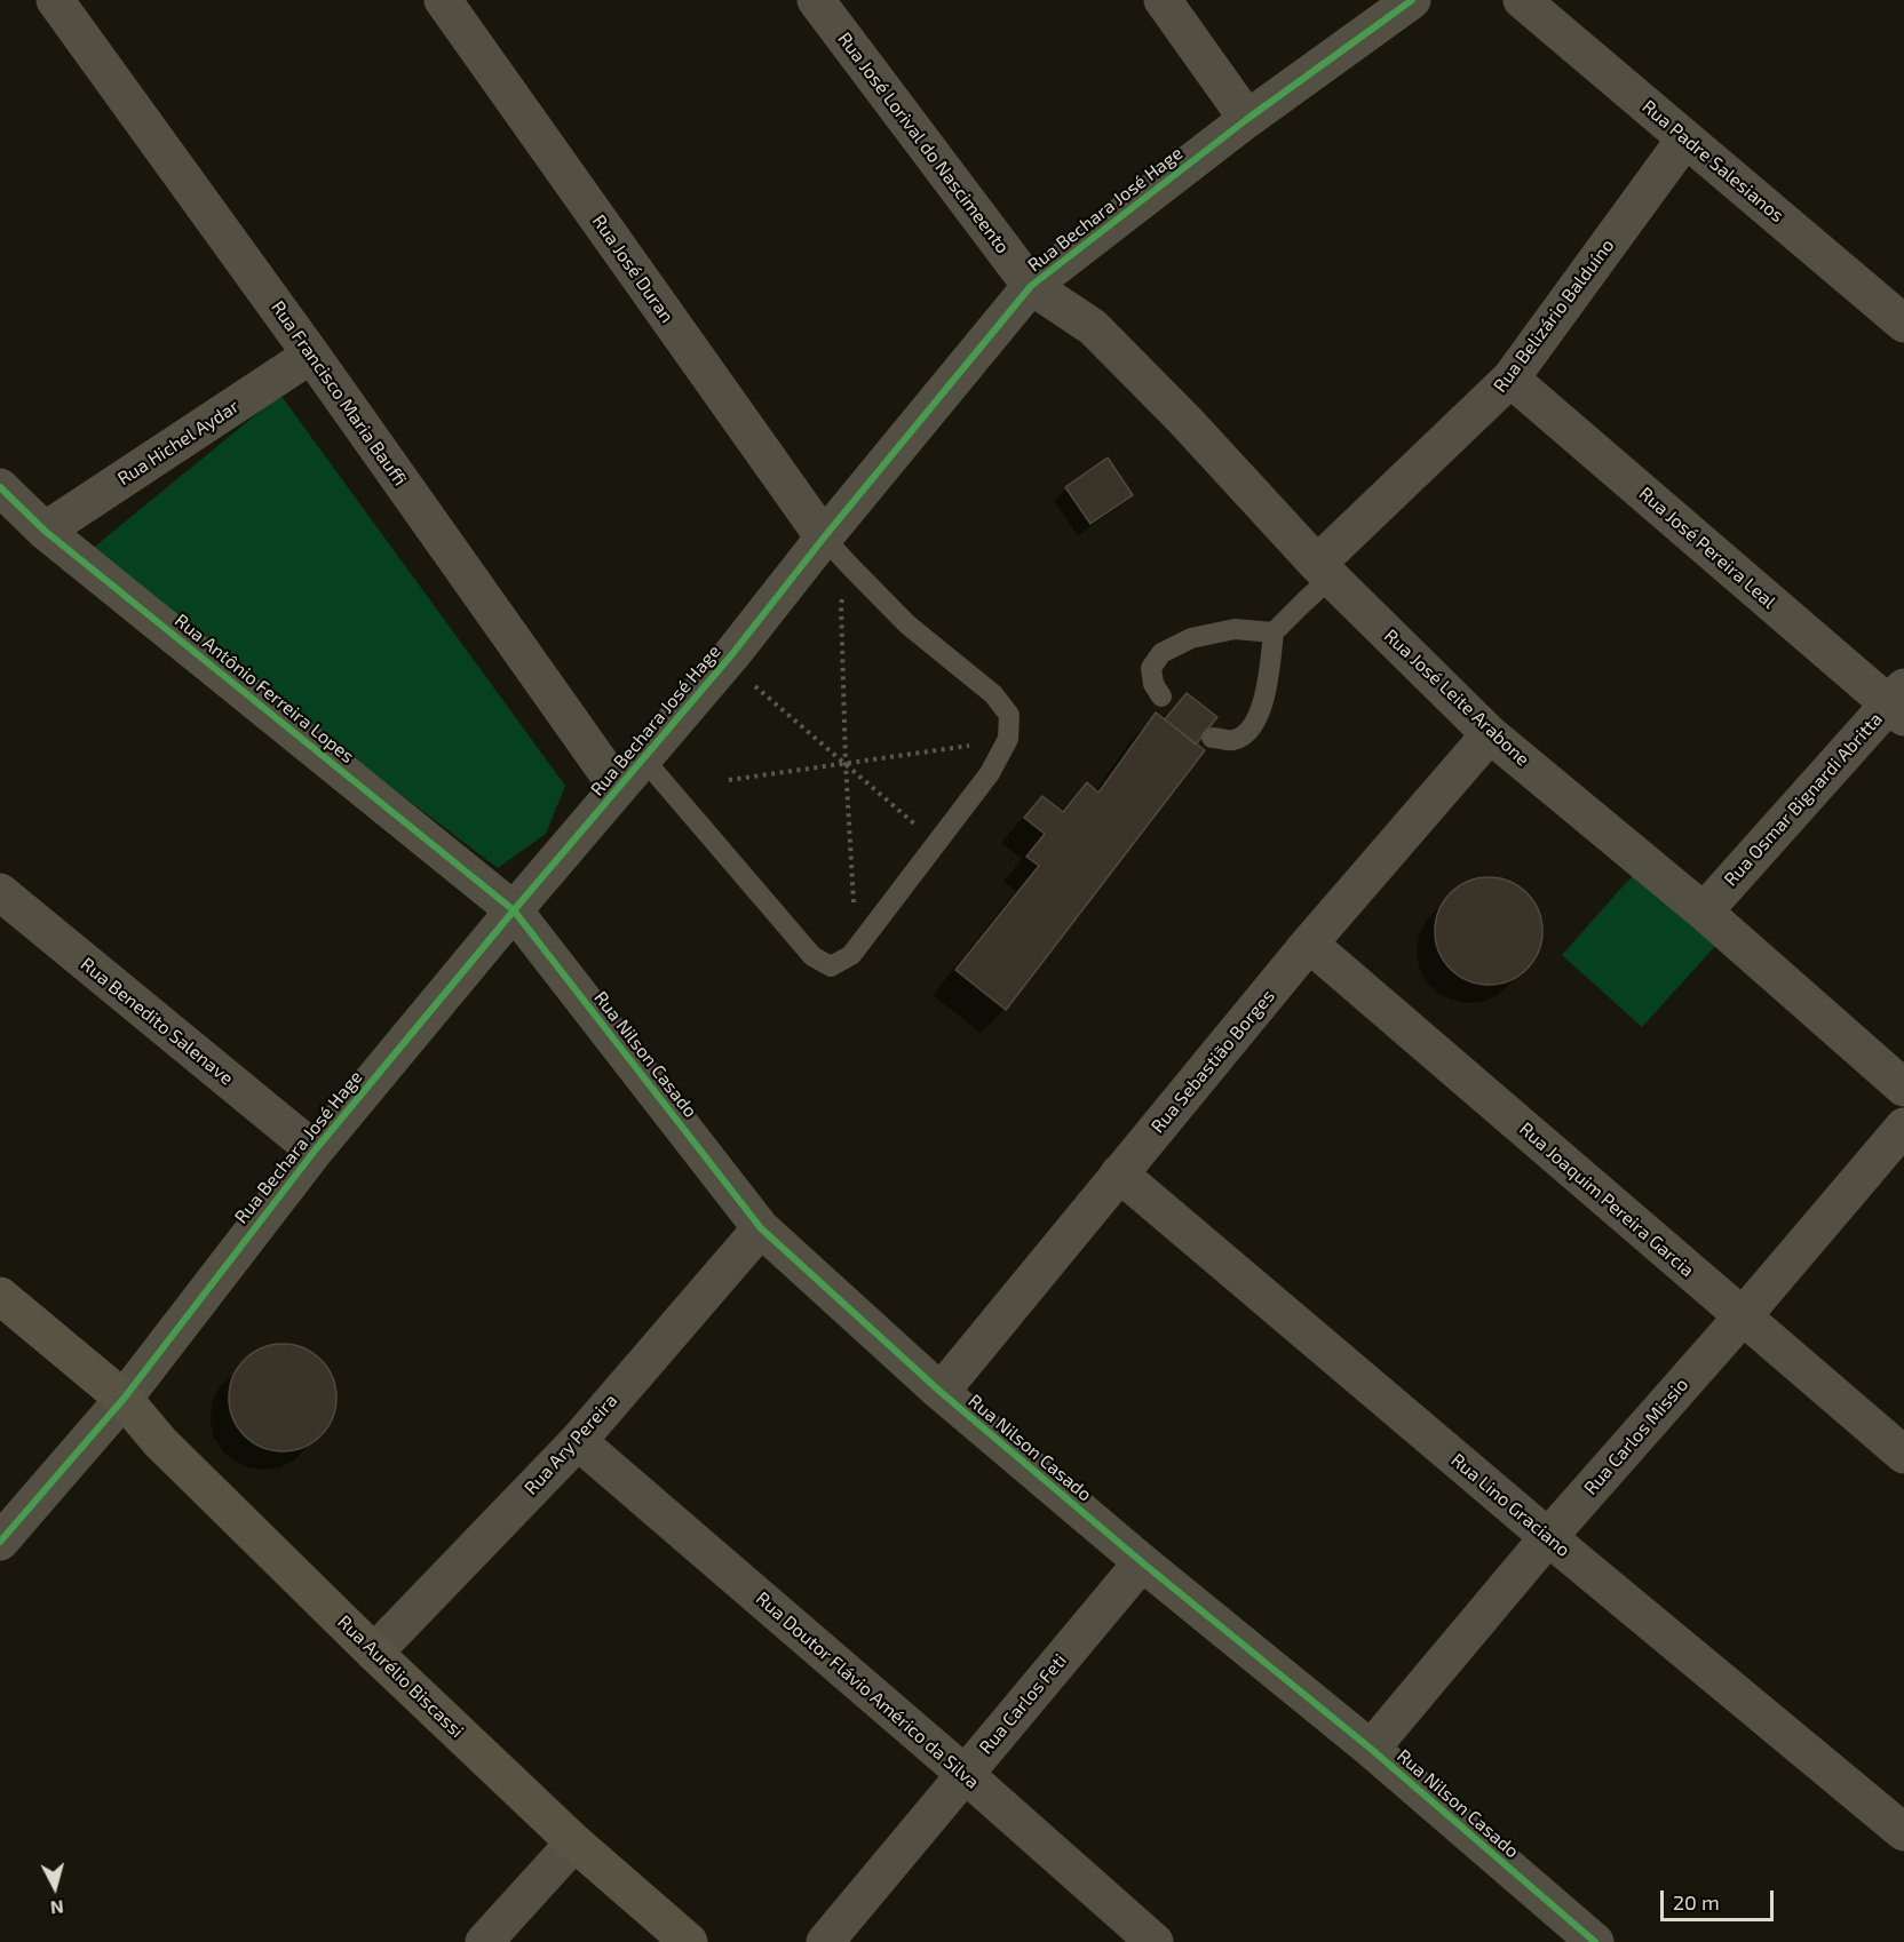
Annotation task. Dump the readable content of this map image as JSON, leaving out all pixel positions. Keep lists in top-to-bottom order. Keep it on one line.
{"streets":{"street":["Rua José Lorival do Nascimeento","Rua Padre Salesianos","Rua Bechara José Hage","Rua José Duran","Rua Belizário Balduíno","Rua Francisco Maria Bauffi","Rua Hichel Aydar","Rua José Pereira Leal","Rua Antônio Ferreira Lopes","Rua José Leite Arabone","Rua Osmar Bignardi Abritta","Rua Benedito Salenave","Rua Nilson Casado","Rua Sebastião Borges","Rua Joaquim Pereira Garcia","Rua Carlos Missio","Rua Ary Pereira","Rua Lino Graciano","Rua Aurélio Biscassi","Rua Doutor Flávio Américo da Silva","Rua Carlos Feti"]},"crossings":[["Rua José Lorival do Nascimeento","Rua Bechara José Hage"],["Rua José Lorival do Nascimeento","Rua José Leite Arabone"],["Rua Padre Salesianos","Rua Belizário Balduíno"],["Rua Bechara José Hage","Rua José Duran"],["Rua Bechara José Hage","Rua Francisco Maria Bauffi"],["Rua Bechara José Hage","Rua Antônio Ferreira Lopes"],["Rua Bechara José Hage","Rua José Leite Arabone"],["Rua Bechara José Hage","Rua Benedito Salenave"],["Rua Bechara José Hage","Rua Nilson Casado"],["Rua Bechara José Hage","Rua Aurélio Biscassi"],["Rua Belizário Balduíno","Rua José Pereira Leal"],["Rua Belizário Balduíno","Rua José Leite Arabone"],["Rua Francisco Maria Bauffi","Rua Hichel Aydar"],["Rua Hichel Aydar","Rua Antônio Ferreira Lopes"],["Rua José Pereira Leal","Rua Osmar Bignardi Abritta"],["Rua Antônio Ferreira Lopes","Rua Nilson Casado"],["Rua José Leite Arabone","Rua Osmar Bignardi Abritta"],["Rua José Leite Arabone","Rua Sebastião Borges"],["Rua Nilson Casado","Rua Sebastião Borges"],["Rua Nilson Casado","Rua Carlos Missio"],["Rua Nilson Casado","Rua Ary Pereira"],["Rua Nilson Casado","Rua Carlos Feti"],["Rua Sebastião Borges","Rua Joaquim Pereira Garcia"],["Rua Sebastião Borges","Rua Lino Graciano"],["Rua Joaquim Pereira Garcia","Rua Carlos Missio"],["Rua Carlos Missio","Rua Lino Graciano"],["Rua Ary Pereira","Rua Aurélio Biscassi"],["Rua Ary Pereira","Rua Doutor Flávio Américo da Silva"],["Rua Doutor Flávio Américo da Silva","Rua Carlos Feti"]],"scale_bar":"20 m","north":"bottom"}
